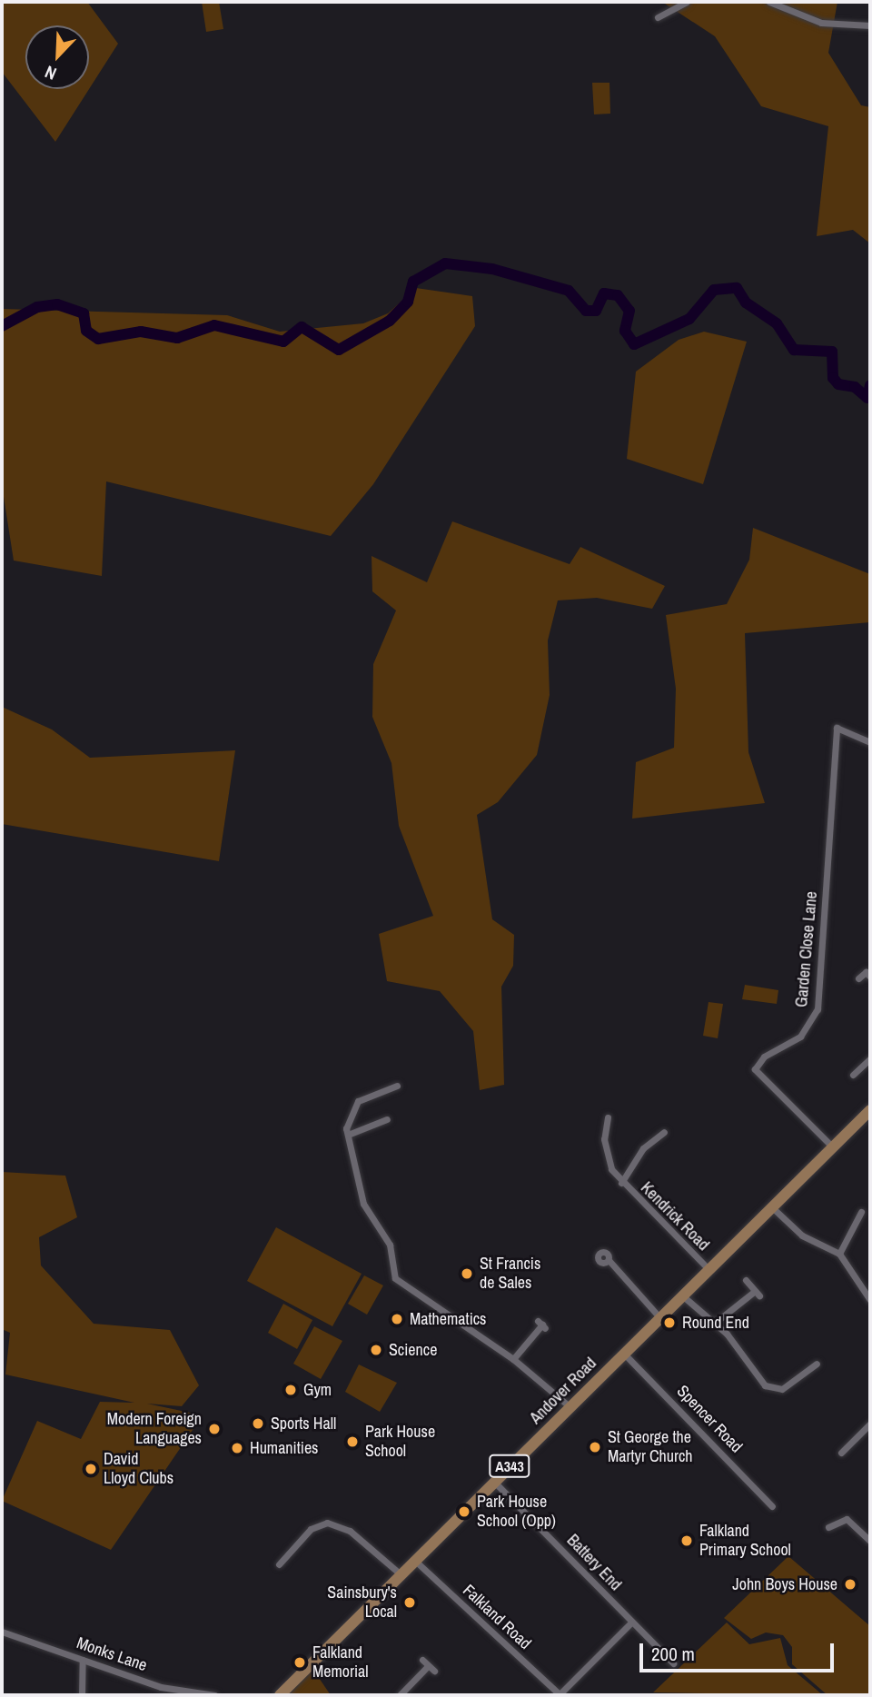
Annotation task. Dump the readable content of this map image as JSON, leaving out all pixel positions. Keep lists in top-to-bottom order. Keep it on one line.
{"streets":{"main road":["Andover Road","A343"],"street":["Garden Close Lane","Kendrick Road","Spencer Road","Battery End","Falkland Road","Monks Lane"]},"crossings":[["Garden Close Lane","Andover Road"],["Kendrick Road","Andover Road"],["Andover Road","Spencer Road"],["Andover Road","Battery End"],["Andover Road","Falkland Road"]],"places":["St Francis de Sales","Mathematics","Round End","Science","Gym","Sports Hall","Modern Foreign Languages","Park House School","St George the Martyr Church","Humanities","David Lloyd Clubs","Park House School (Opp)","Falkland Primary School","John Boys House","Sainsbury's Local","Falkland Memorial"],"scale_bar":"200 m","north":"bottom left"}
